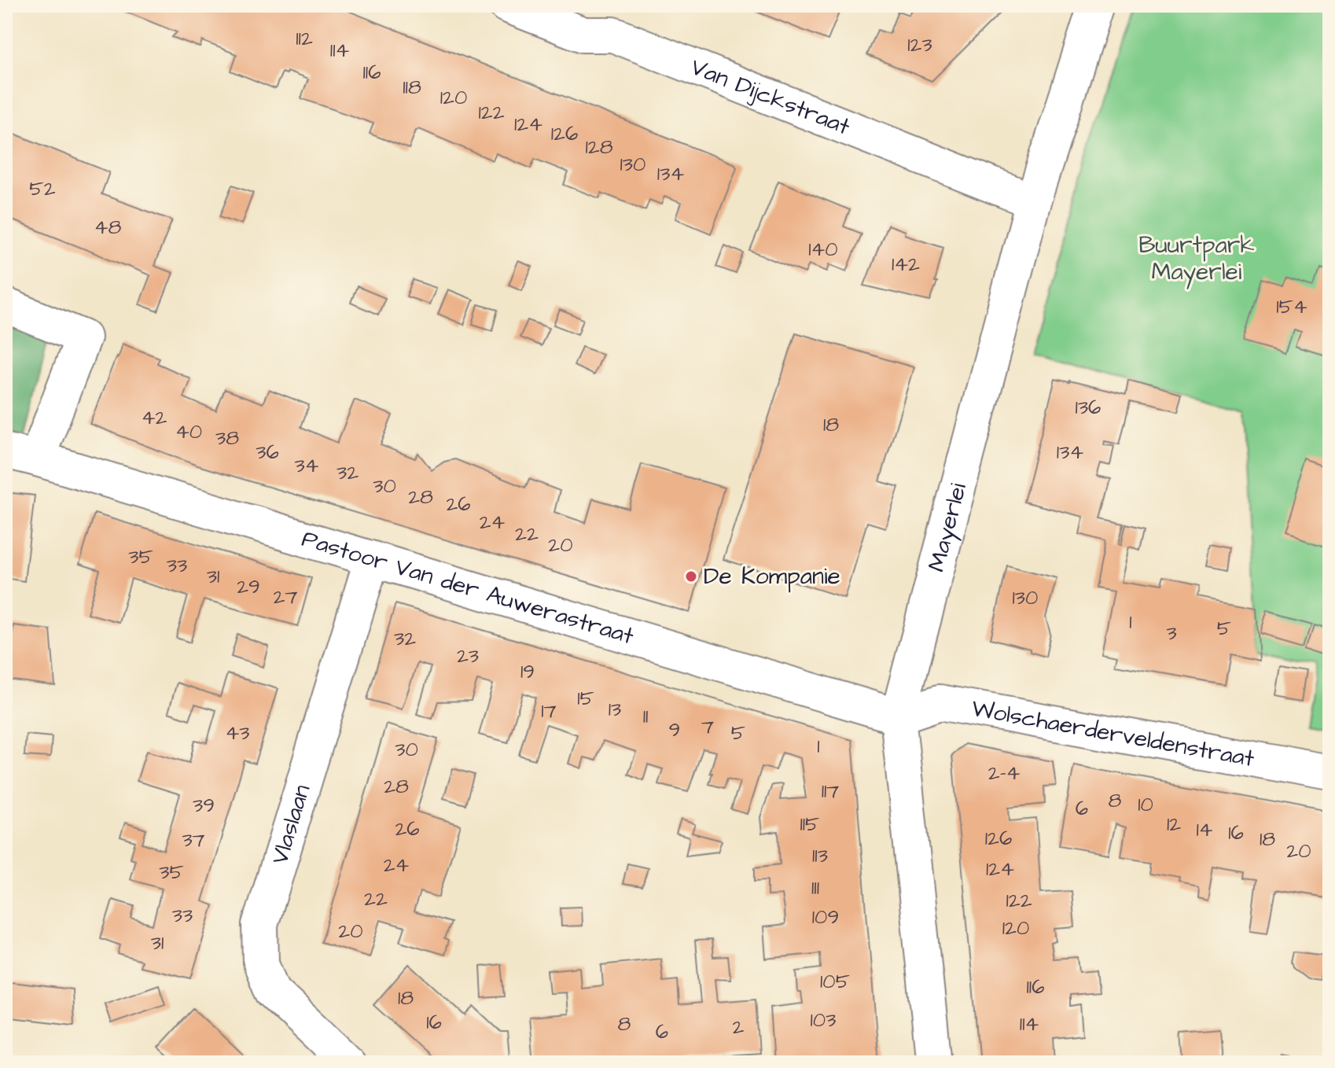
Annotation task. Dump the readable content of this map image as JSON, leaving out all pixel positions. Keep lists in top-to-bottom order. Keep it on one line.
{"streets":{"street":["Van Dijckstraat","Mayerlei","Pastoor Van der Auwerastraat","Wolschaerderveldenstraat","Vlaslaan"]},"crossings":[["Van Dijckstraat","Mayerlei"],["Mayerlei","Pastoor Van der Auwerastraat"],["Mayerlei","Wolschaerderveldenstraat"],["Pastoor Van der Auwerastraat","Wolschaerderveldenstraat"],["Pastoor Van der Auwerastraat","Vlaslaan"]],"parks":["Buurtpark Mayerlei"],"places":["De Kompanie"],"house_numbers":["112","123","114","116","118","120","122","124","126","128","130","134","52","48","140","142","154","136","42","18","40","38","36","134","34","32","30","28","26","24","22","20","35","33","31","29","27","130","1","5","3","32","23","19","15","13","17","11","7","9","43","5","1","30","2-4","28","117","8","10","39","6","115","12","26","14","16","126","18","37","20","113","24","124","35","111","22","122","33","109","120","20","31","105","116","18","103","16","8","114","2","6"]}
